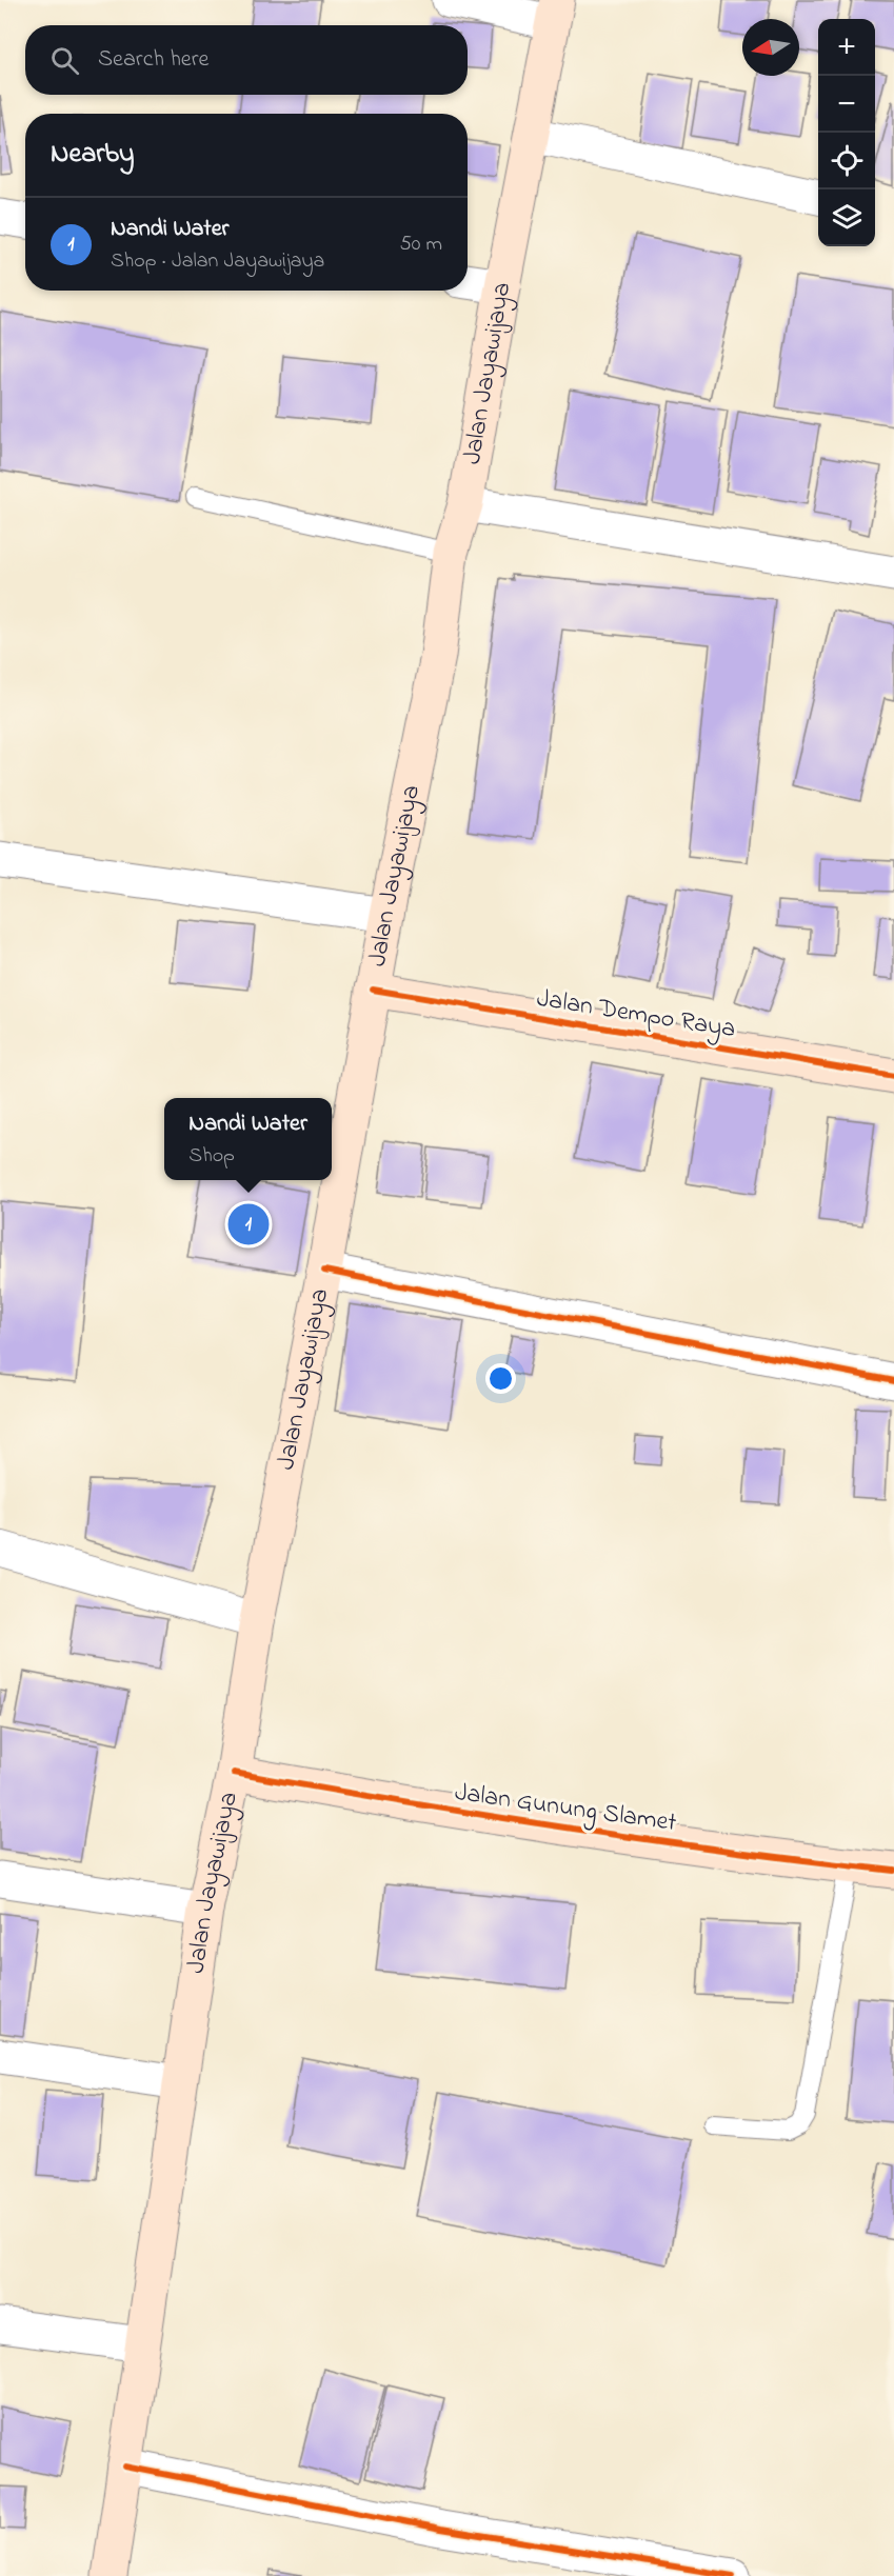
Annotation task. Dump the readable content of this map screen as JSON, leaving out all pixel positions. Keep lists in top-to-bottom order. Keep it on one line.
{"streets":{"main road":["Jalan Jayawijaya","Jalan Dempo Raya","Jalan Gunung Slamet"]},"crossings":[["Jalan Jayawijaya","Jalan Dempo Raya"],["Jalan Jayawijaya","Jalan Gunung Slamet"]],"north":"left","page":{"map_buttons":["+","−"],"search":"Search here","heading":"Nearby","list":[{"mark":"1","name":"Nandi Water","note":"Shop · Jalan Jayawijaya","value":"50 m"}],"popup":["Nandi Water","Shop"],"pins":"1"}}
